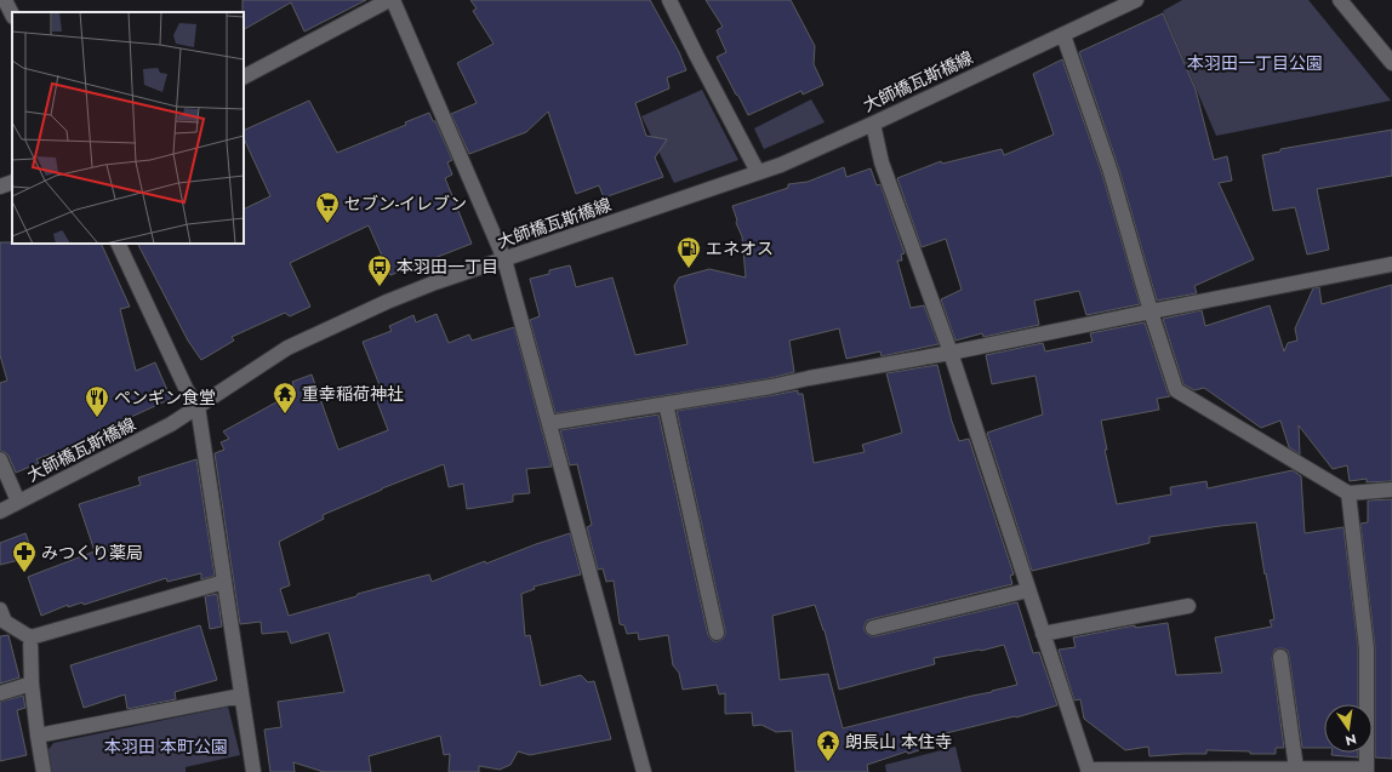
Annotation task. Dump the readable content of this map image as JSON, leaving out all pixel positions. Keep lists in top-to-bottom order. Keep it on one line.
{"streets":{"street":["大師橋瓦斯橋線"]},"parks":["本羽田一丁目公園","本羽田 本町公園"],"places":{"supermarket":["セブン-イレブン"],"fuel station":["エネオス"],"bus stop":["本羽田一丁目"],"temple":["重幸稲荷神社","朗長山 本住寺"],"restaurant":["ペンギン食堂"],"pharmacy":["みつくり薬局"]},"north":"bottom"}
